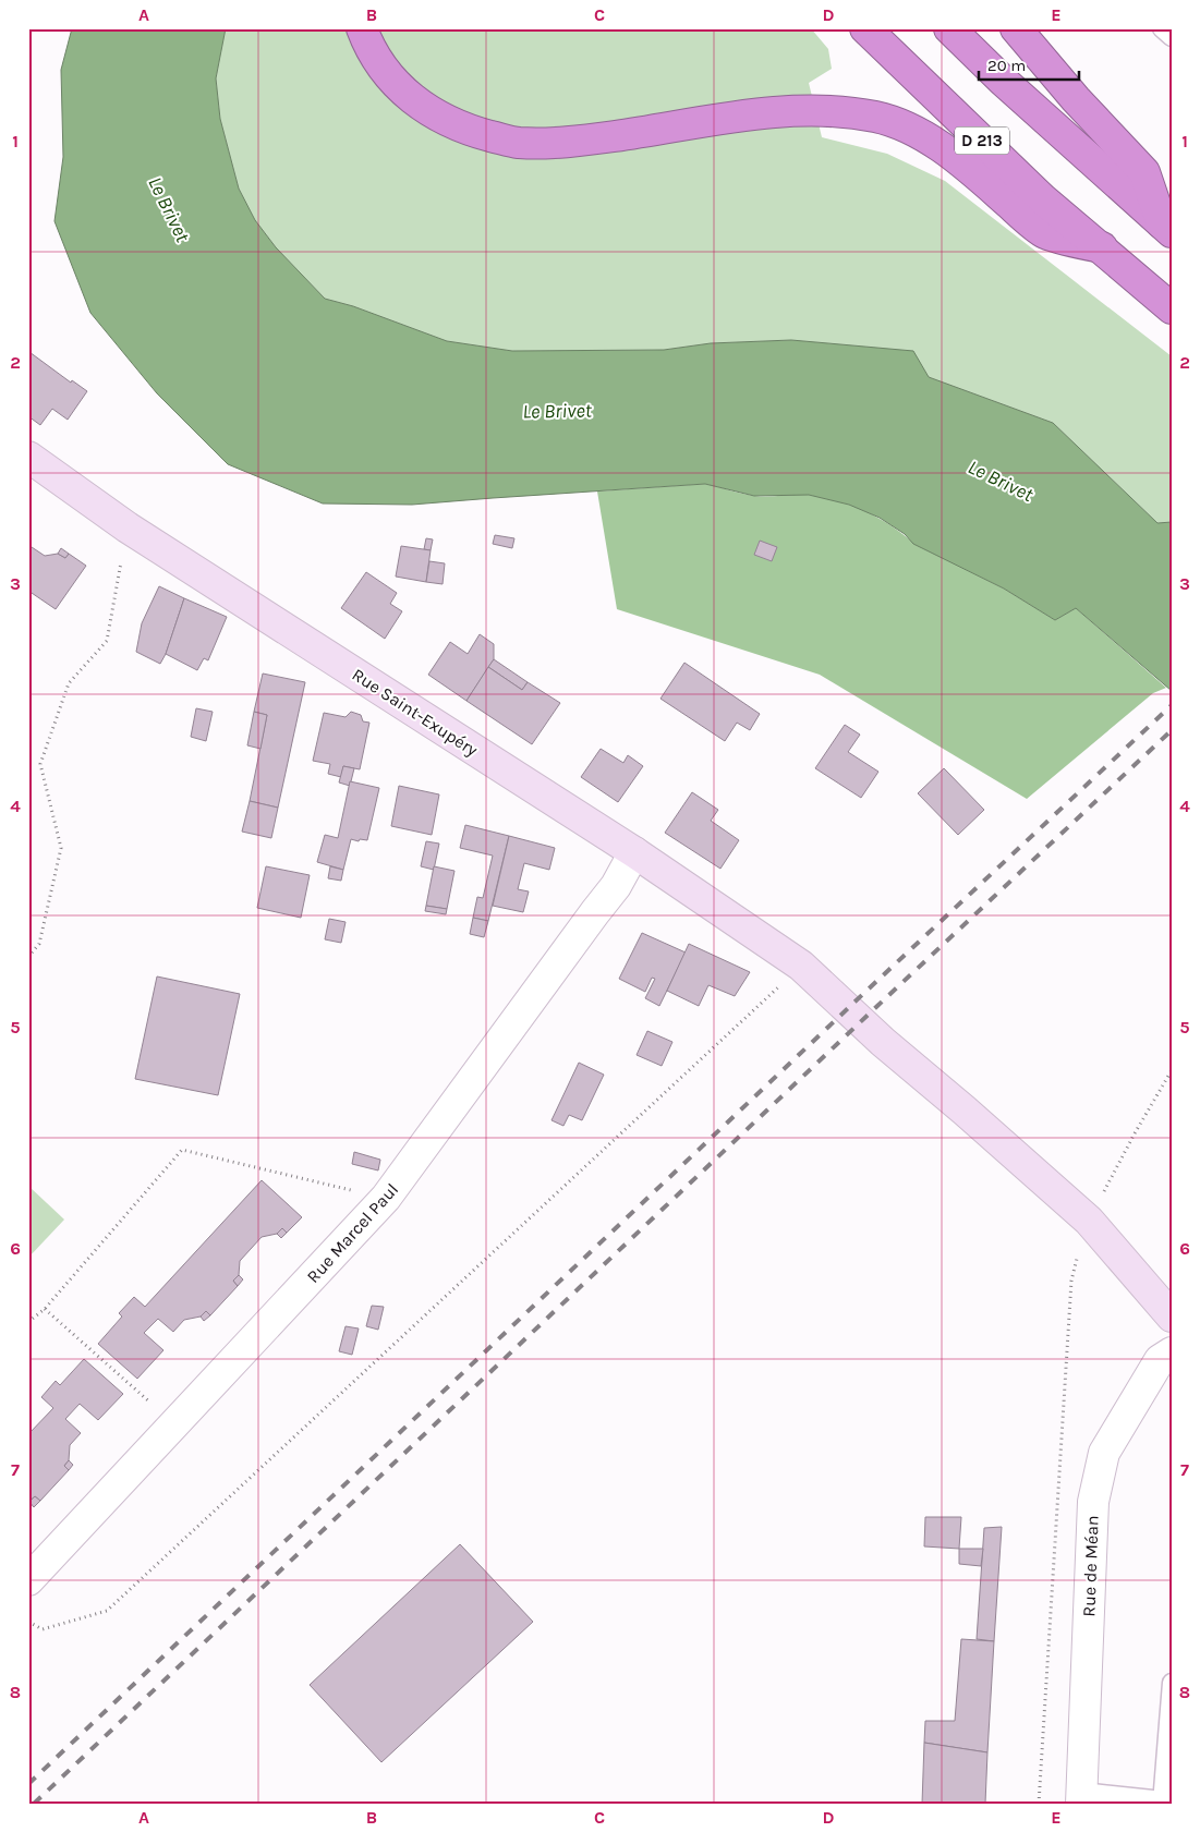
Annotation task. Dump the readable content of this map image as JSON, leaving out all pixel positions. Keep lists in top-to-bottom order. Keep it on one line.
{"streets":{"highway":["D 213"],"street":["Rue Saint-Exupéry","Rue Marcel Paul","Rue de Méan"]},"crossings":[["Rue Saint-Exupéry","Rue Marcel Paul"]],"water":["Le Brivet"],"scale_bar":"20 m","grid":{"columns":["A","B","C","D","E"],"rows":["1","2","3","4","5","6","7","8"]}}
